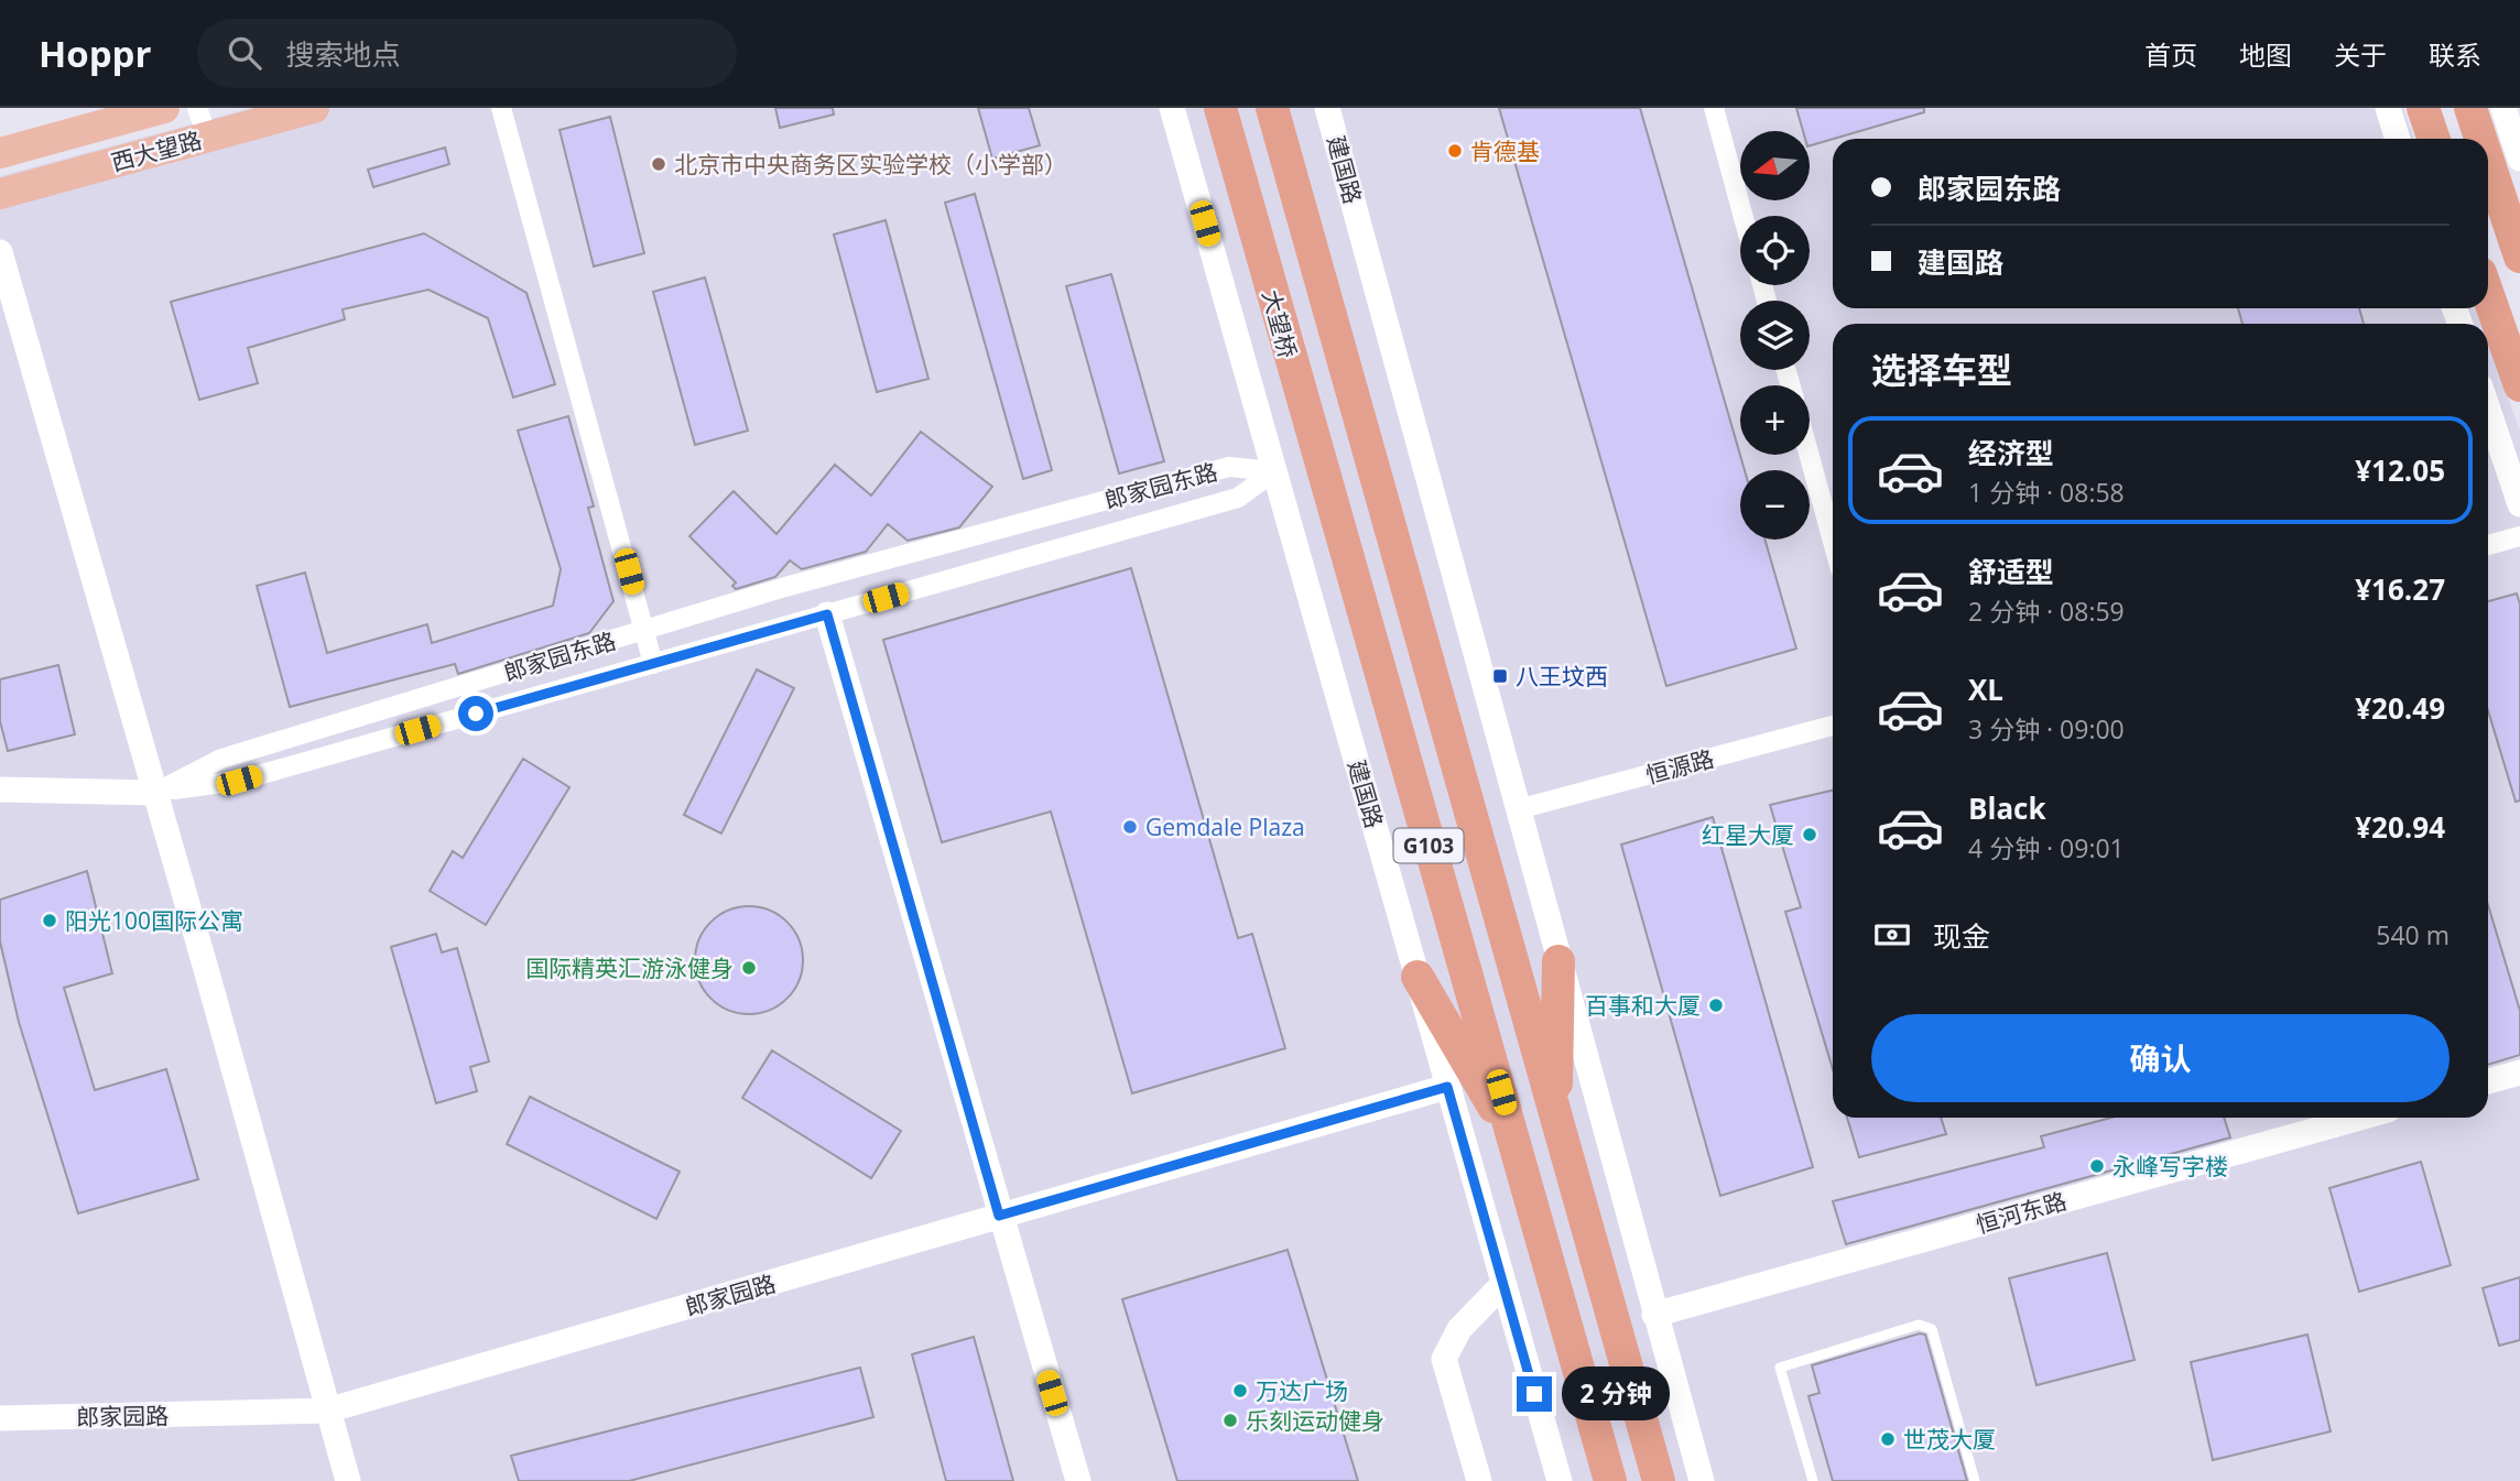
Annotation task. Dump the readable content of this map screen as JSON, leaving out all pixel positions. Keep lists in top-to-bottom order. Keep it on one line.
{"streets":{"highway":["建国路","大望桥","G103"],"main road":["西大望路"],"street":["郎家园东路","恒源路","恒河东路","郎家园路"]},"crossings":[["建国路","大望桥"],["建国路","郎家园东路"],["建国路","恒源路"],["建国路","恒河东路"],["建国路","郎家园路"]],"places":{"other":["肯德基","北京市中央商务区实验学校（小学部）","Gemdale Plaza","红星大厦","阳光100国际公寓","国际精英汇游泳健身","百事和大厦","永峰写字楼","万达广场","乐刻运动健身","世茂大厦"],"transit":["八王坟西"]},"north":"left","page":{"header":"Hoppr","search":"搜索地点","nav":["首页","地图","关于","联系"],"map_buttons":["+","−"],"banner":["郎家园东路","建国路"],"heading":"选择车型","list":[{"name":"经济型","note":"1 分钟 · 08:58","value":"¥12.05"},{"name":"舒适型","note":"2 分钟 · 08:59","value":"¥16.27"},{"name":"XL","note":"3 分钟 · 09:00","value":"¥20.49"},{"name":"Black","note":"4 分钟 · 09:01","value":"¥20.94"}],"pay":["现金","540 m"],"buttons":"确认","bubble":"2 分钟"}}
